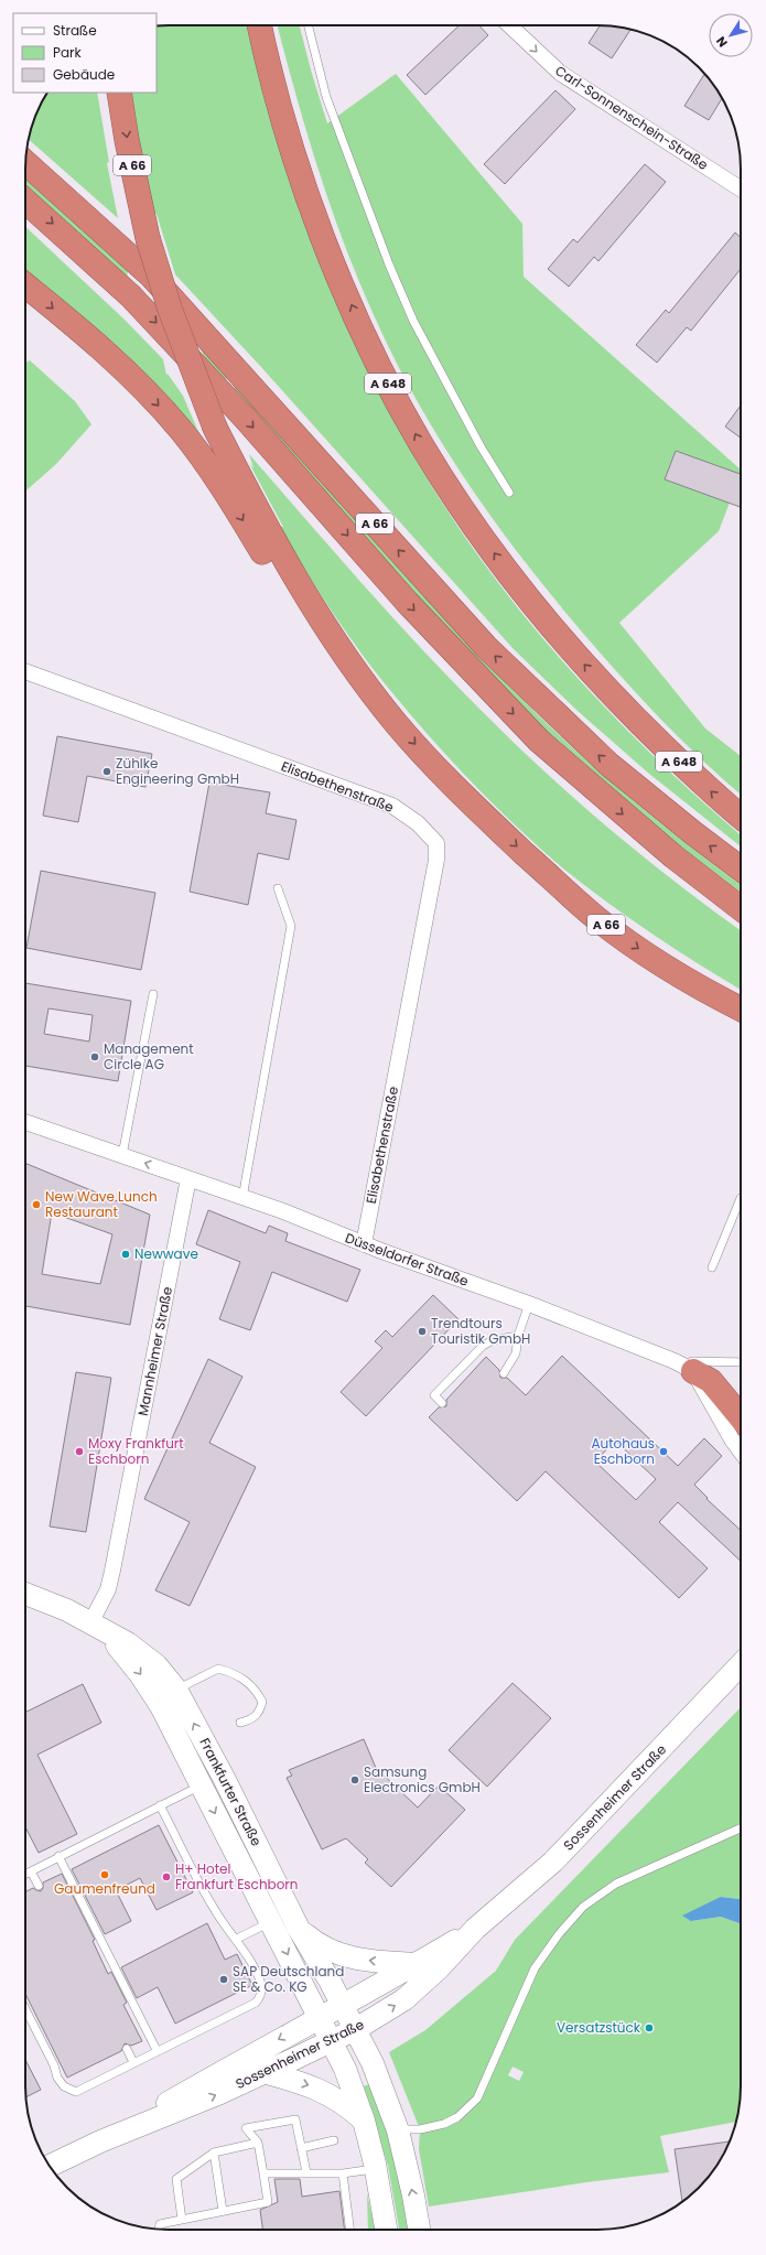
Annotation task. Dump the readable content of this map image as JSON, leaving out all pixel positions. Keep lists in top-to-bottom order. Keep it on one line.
{"streets":{"highway":["A 66","A 648"],"street":["Carl-Sonnenschein-Straße","Elisabethenstraße","Düsseldorfer Straße","Mannheimer Straße","Frankfurter Straße","Sossenheimer Straße"]},"crossings":[["Elisabethenstraße","Düsseldorfer Straße"],["Düsseldorfer Straße","Mannheimer Straße"],["Mannheimer Straße","Frankfurter Straße"],["Frankfurter Straße","Sossenheimer Straße"]],"one_way":["Carl-Sonnenschein-Straße"],"places":["Zühlke Engineering GmbH","Management Circle AG","New Wave Lunch Restaurant","Newwave","Trendtours Touristik GmbH","Moxy Frankfurt Eschborn","Autohaus Eschborn","Samsung Electronics GmbH","Gaumenfreund","H+ Hotel Frankfurt Eschborn","SAP Deutschland SE & Co. KG","Versatzstück"],"legend":["Straße","Park","Gebäude"],"north":"bottom left"}
